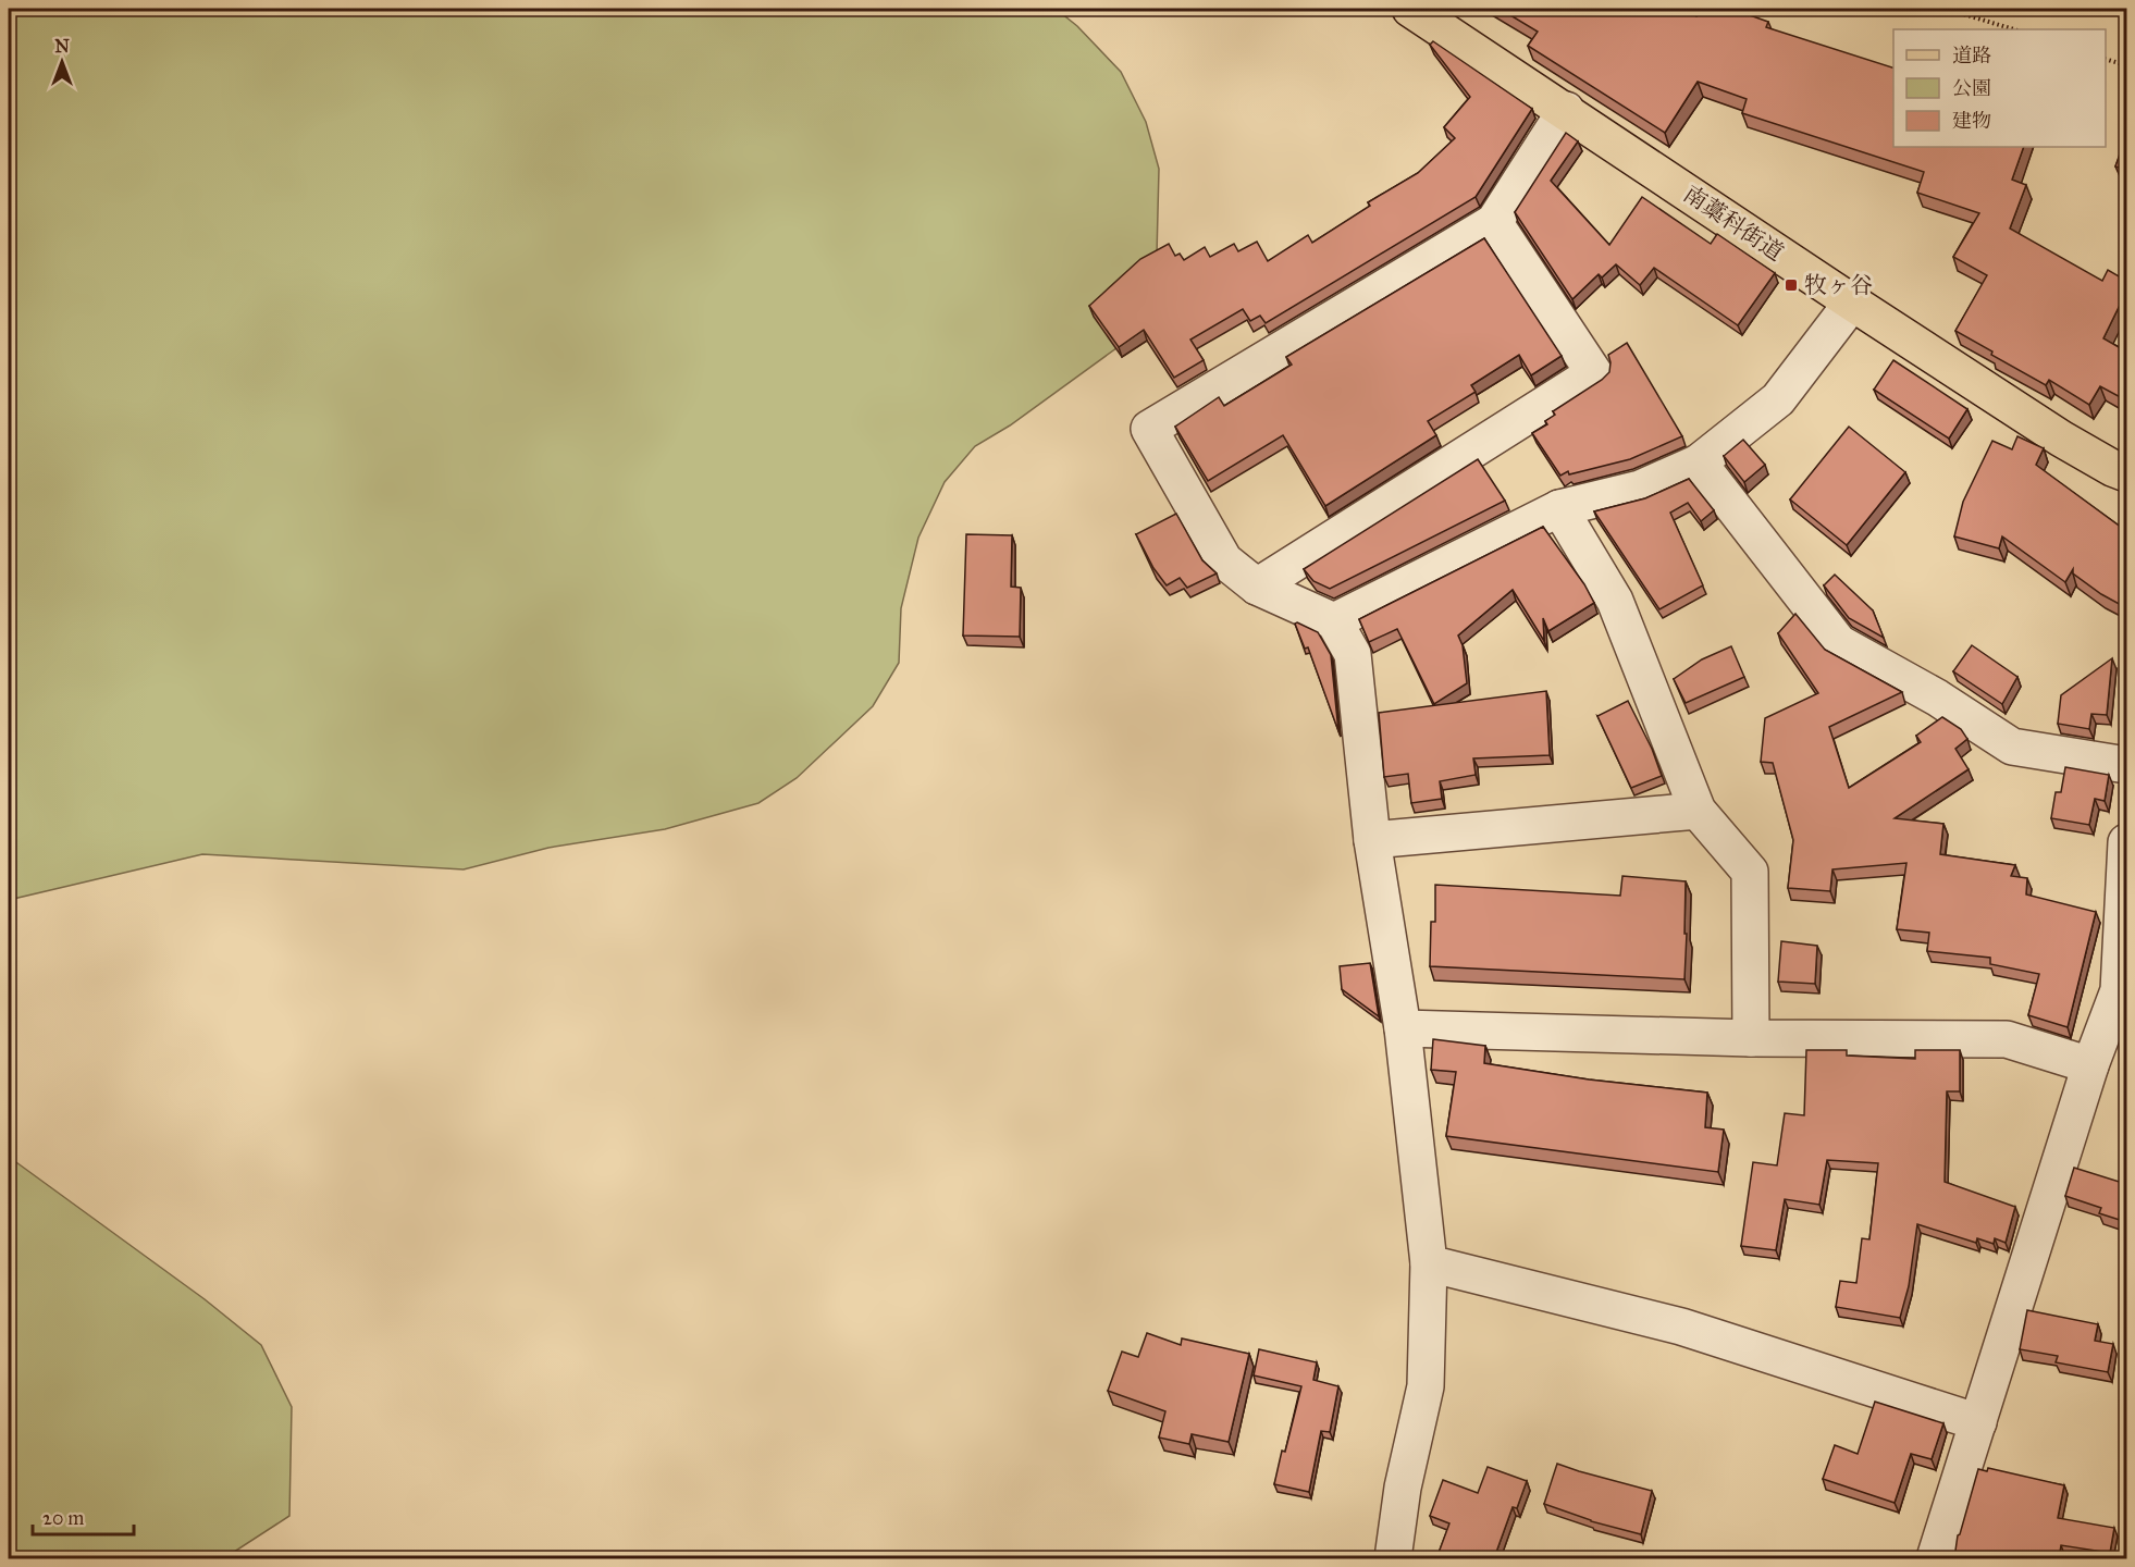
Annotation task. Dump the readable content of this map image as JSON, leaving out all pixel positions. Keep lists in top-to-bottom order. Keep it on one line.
{"streets":{"main road":["南藁科街道"]},"places":{"transit":["牧ヶ谷"]},"legend":["道路","公園","建物"],"scale_bar":"20 m","north":"top"}
